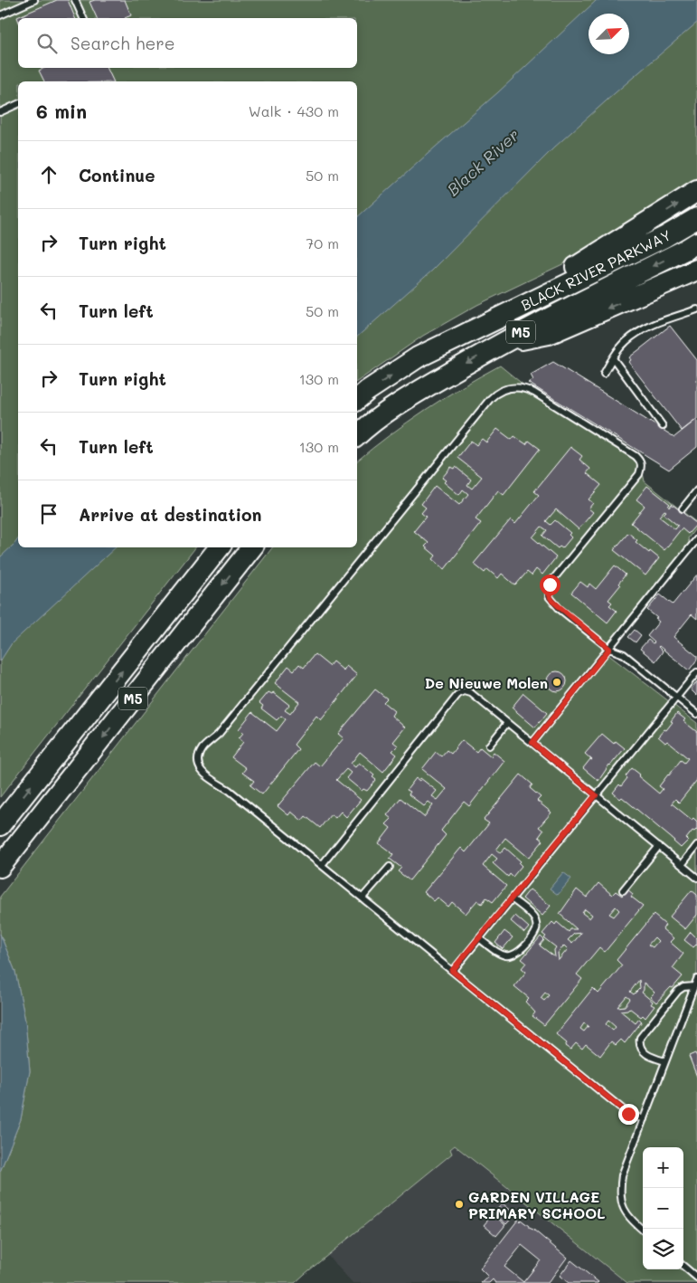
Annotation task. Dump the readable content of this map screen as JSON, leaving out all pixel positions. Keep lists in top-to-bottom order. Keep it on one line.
{"streets":{"highway":["BLACK RIVER PARKWAY","M5"]},"water":["Black River"],"places":["De Nieuwe Molen","GARDEN VILLAGE PRIMARY SCHOOL"],"north":"top right","page":{"search":"Search here","heading":["6 min","Walk · 430 m"],"list":[["Continue","50 m"],["Turn right","70 m"],["Turn left","50 m"],["Turn right","130 m"],["Turn left","130 m"],"Arrive at destination"],"map_buttons":["+","−"]}}
